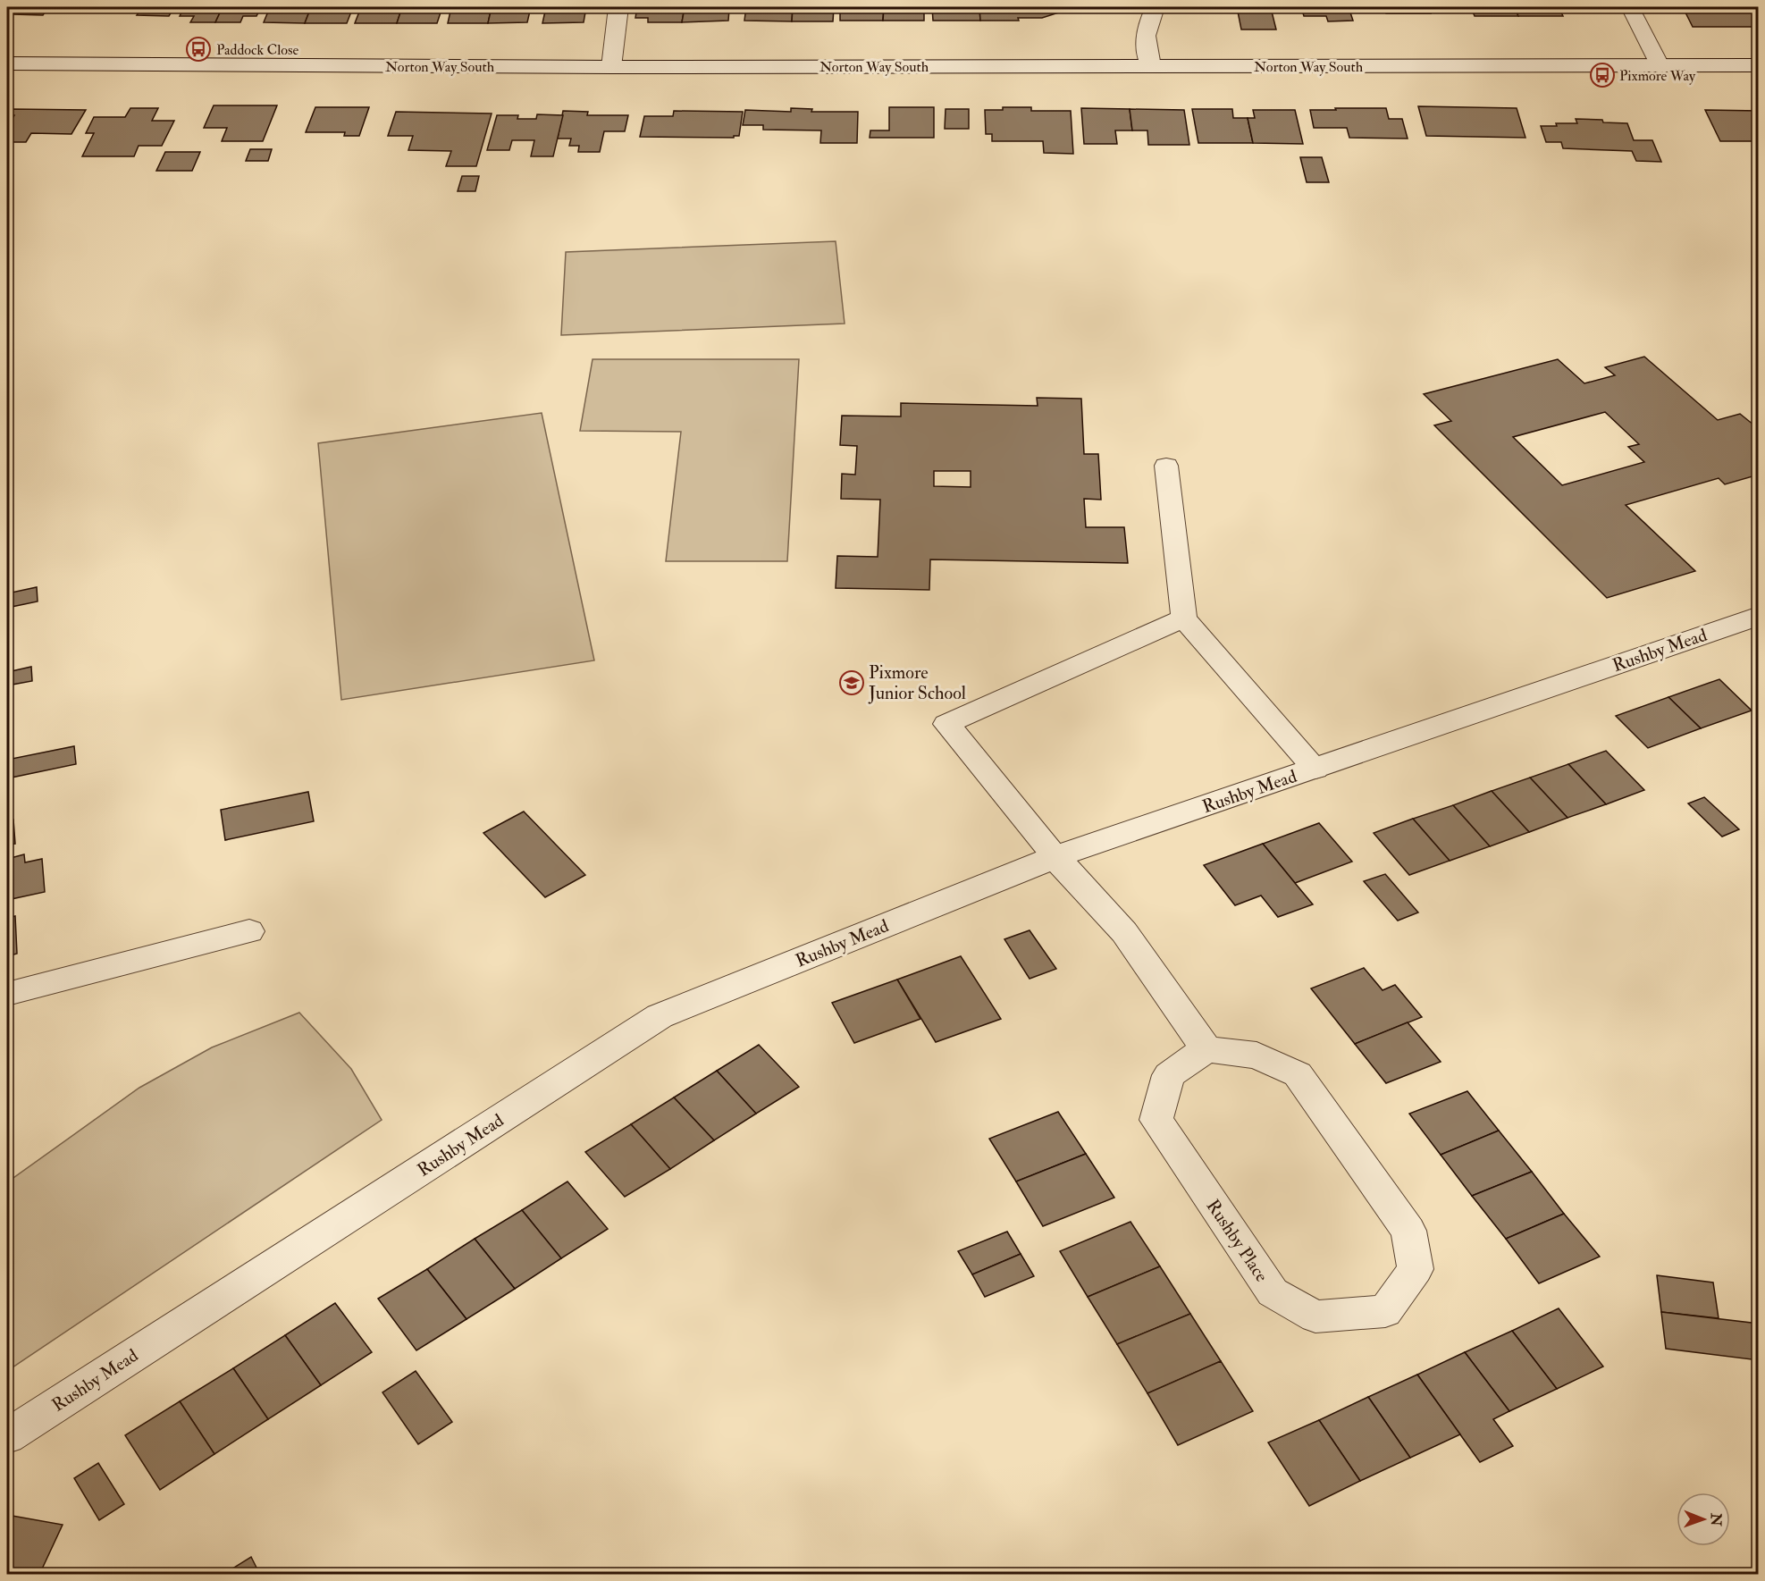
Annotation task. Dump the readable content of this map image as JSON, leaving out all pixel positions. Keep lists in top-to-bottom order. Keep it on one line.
{"streets":{"street":["Norton Way South","Rushby Mead","Rushby Place"]},"places":{"bus stop":["Paddock Close","Pixmore Way"],"school or university":["Pixmore Junior School"]},"north":"right"}
